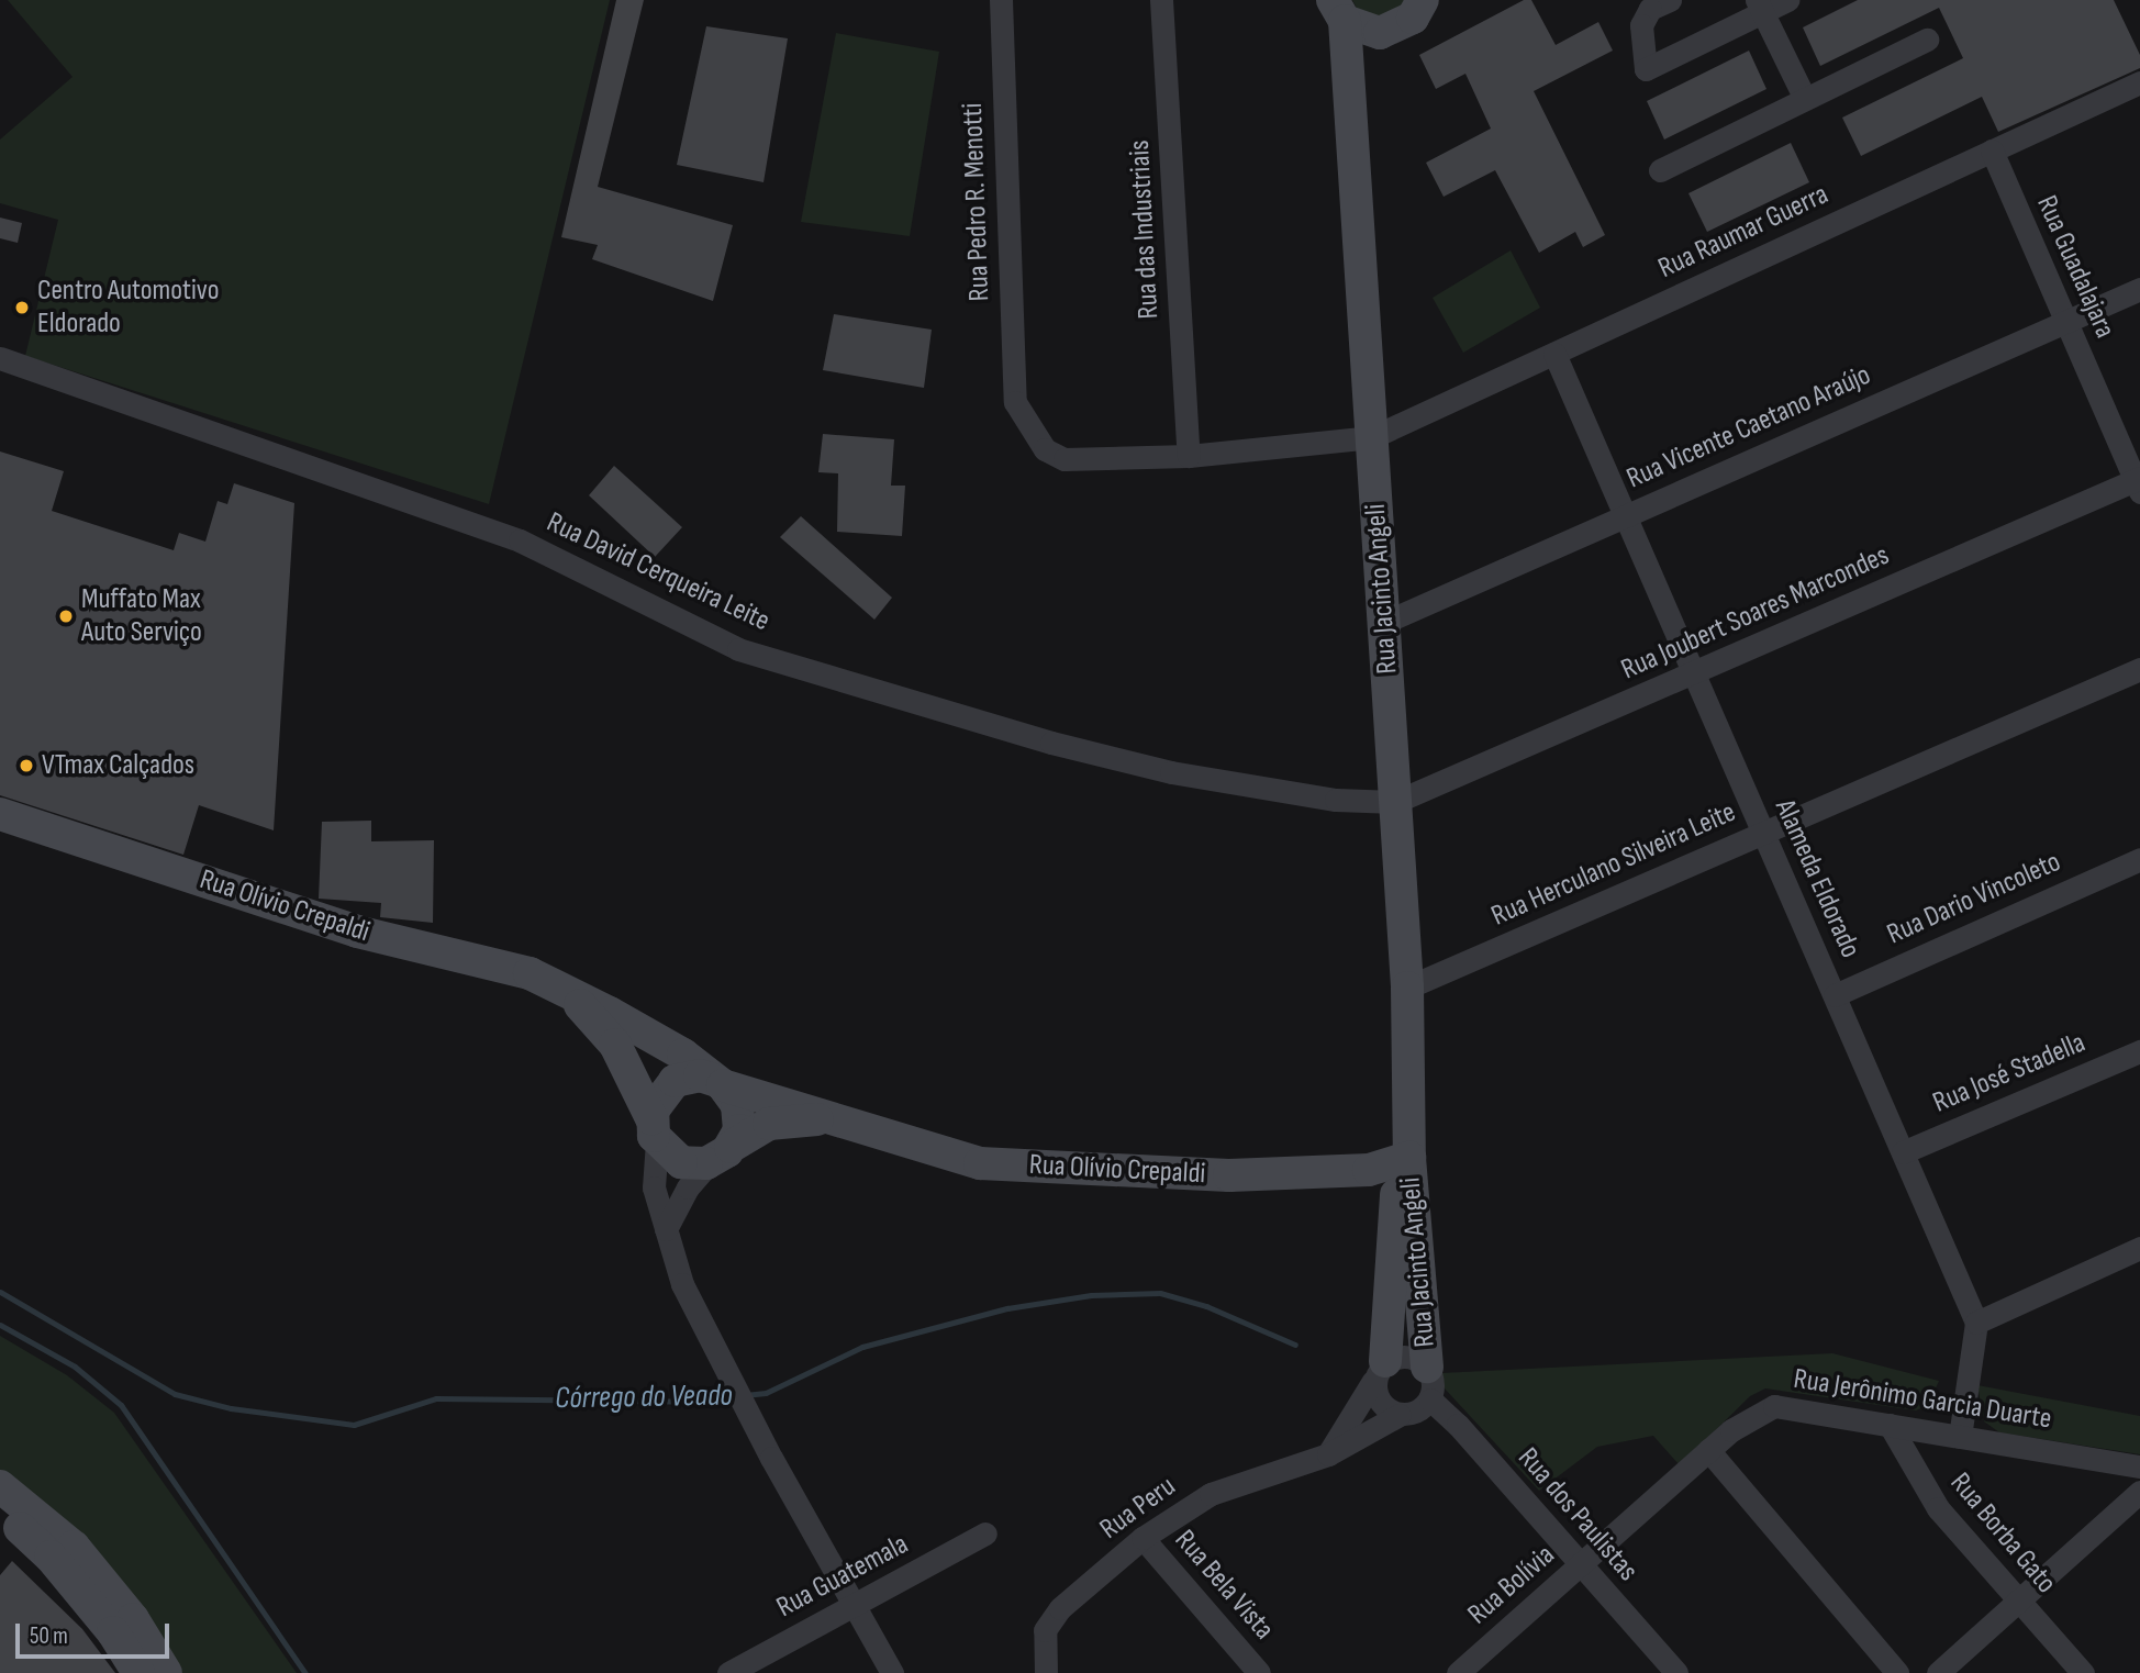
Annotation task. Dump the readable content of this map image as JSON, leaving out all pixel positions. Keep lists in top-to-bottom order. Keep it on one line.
{"streets":{"street":["Rua Pedro R. Menotti","Rua das Industriais","Rua Raumar Guerra","Rua Guadalajara","Rua Vicente Caetano Araújo","Rua David Cerqueira Leite","Rua Jacinto Angeli","Rua Joubert Soares Marcondes","Rua Herculano Silveira Leite","Alameda Eldorado","Rua Dario Vincoleto","Rua Olívio Crepaldi","Rua José Stadella","Rua Jerônimo Garcia Duarte","Rua Peru","Rua dos Paulistas","Rua Borba Gato","Rua Guatemala","Rua Bela Vista","Rua Bolívia"]},"crossings":[["Rua Pedro R. Menotti","Rua Raumar Guerra"],["Rua das Industriais","Rua Raumar Guerra"],["Rua Raumar Guerra","Rua Guadalajara"],["Rua Raumar Guerra","Rua Jacinto Angeli"],["Rua Raumar Guerra","Alameda Eldorado"],["Rua Guadalajara","Rua Vicente Caetano Araújo"],["Rua Guadalajara","Rua Joubert Soares Marcondes"],["Rua Vicente Caetano Araújo","Rua Jacinto Angeli"],["Rua Vicente Caetano Araújo","Alameda Eldorado"],["Rua David Cerqueira Leite","Rua Jacinto Angeli"],["Rua David Cerqueira Leite","Rua Joubert Soares Marcondes"],["Rua Jacinto Angeli","Rua Joubert Soares Marcondes"],["Rua Jacinto Angeli","Rua Herculano Silveira Leite"],["Rua Jacinto Angeli","Rua Olívio Crepaldi"],["Rua Jacinto Angeli","Rua Peru"],["Rua Jacinto Angeli","Rua dos Paulistas"],["Rua Joubert Soares Marcondes","Alameda Eldorado"],["Rua Herculano Silveira Leite","Alameda Eldorado"],["Alameda Eldorado","Rua Dario Vincoleto"],["Alameda Eldorado","Rua José Stadella"],["Rua Jerônimo Garcia Duarte","Rua Borba Gato"],["Rua Jerônimo Garcia Duarte","Rua Bolívia"],["Rua Peru","Rua dos Paulistas"],["Rua Peru","Rua Bela Vista"],["Rua dos Paulistas","Rua Bolívia"]],"water":["Córrego do Veado"],"places":["Centro Automotivo Eldorado","Muffato Max Auto Serviço","VTmax Calçados"],"scale_bar":"50 m"}
